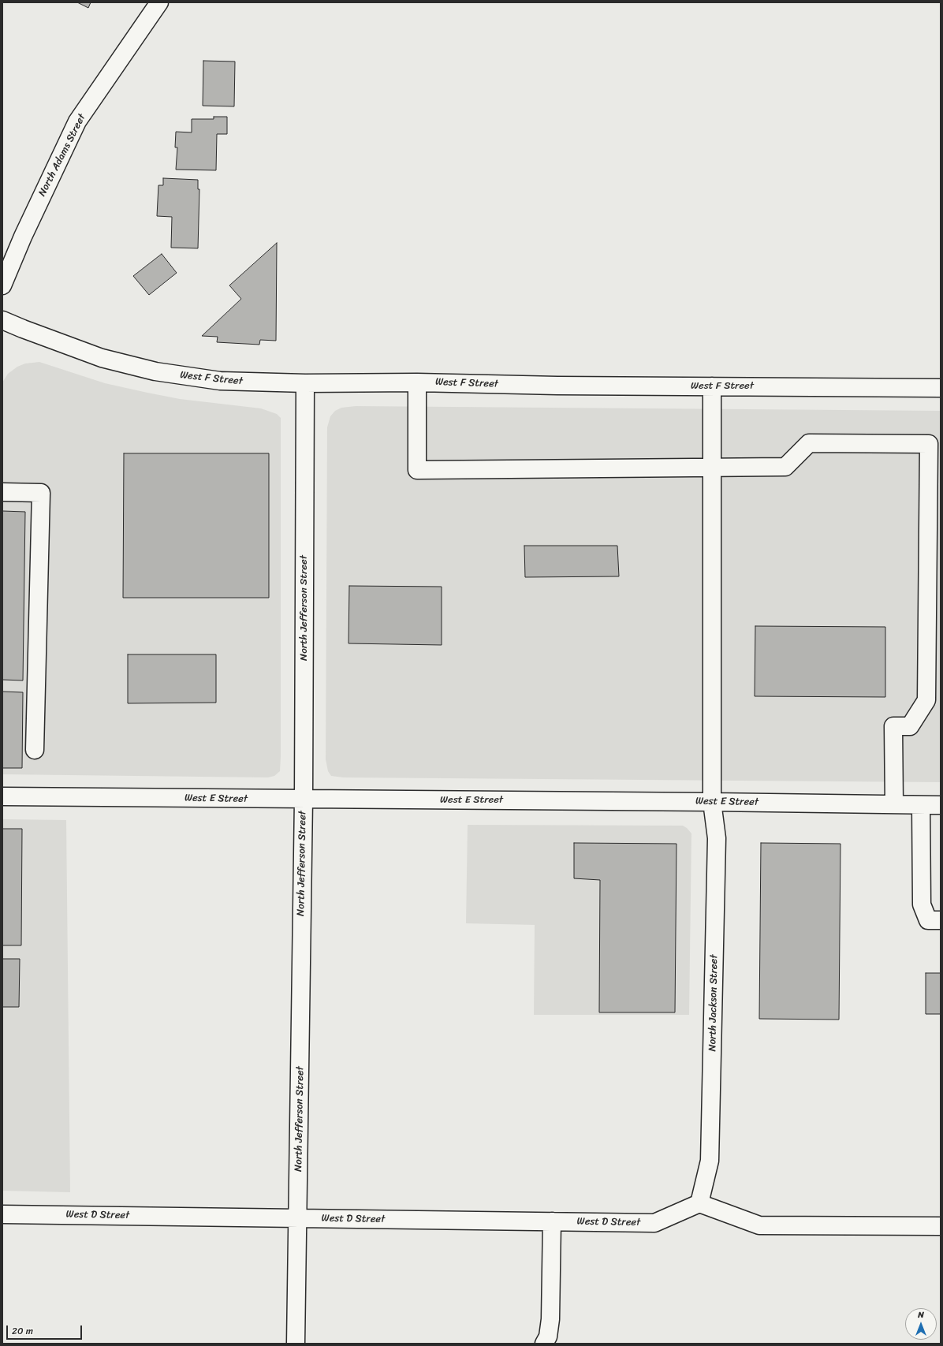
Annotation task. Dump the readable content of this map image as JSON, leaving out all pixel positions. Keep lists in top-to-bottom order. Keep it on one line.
{"streets":{"street":["North Adams Street","West F Street","North Jefferson Street","West E Street","North Jackson Street","West D Street"]},"crossings":[["West F Street","North Jefferson Street"],["West F Street","North Jackson Street"],["North Jefferson Street","West E Street"],["North Jefferson Street","West D Street"],["West E Street","North Jackson Street"],["North Jackson Street","West D Street"]],"scale_bar":"20 m","north":"top"}
